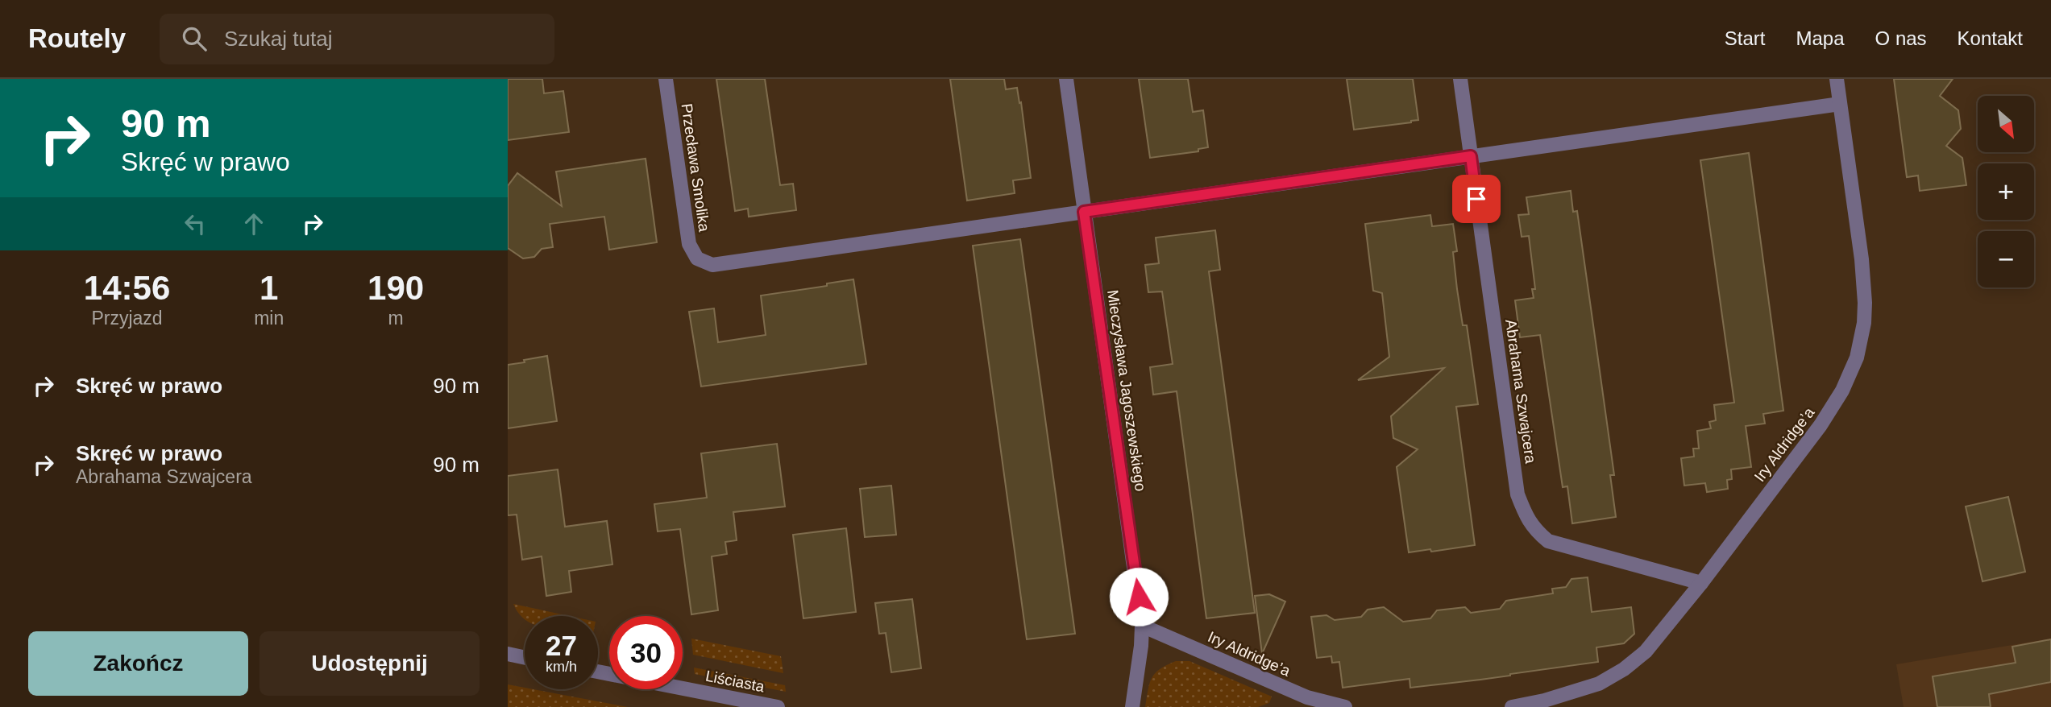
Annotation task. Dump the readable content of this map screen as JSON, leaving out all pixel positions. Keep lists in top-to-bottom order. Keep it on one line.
{"streets":{"street":["Przecława Smolika","Mieczysława Jagoszewskiego","Abrahama Szwajcera","Iry Aldridge’a","Liściasta"]},"crossings":[["Przecława Smolika","Mieczysława Jagoszewskiego"],["Mieczysława Jagoszewskiego","Iry Aldridge’a"],["Abrahama Szwajcera","Iry Aldridge’a"]],"north":"bottom right","page":{"header":"Routely","search":"Szukaj tutaj","nav":["Start","Mapa","O nas","Kontakt"],"turn":["90 m","Skręć w prawo"],"map_buttons":["+","−"],"eta":["14:56","Przyjazd","1","min","190","m"],"list":[{"name":"Skręć w prawo","value":"90 m"},{"name":"Skręć w prawo","note":"Abrahama Szwajcera","value":"90 m"}],"speed":"27 km/h","limit":"30","buttons":["Zakończ","Udostępnij"]}}
